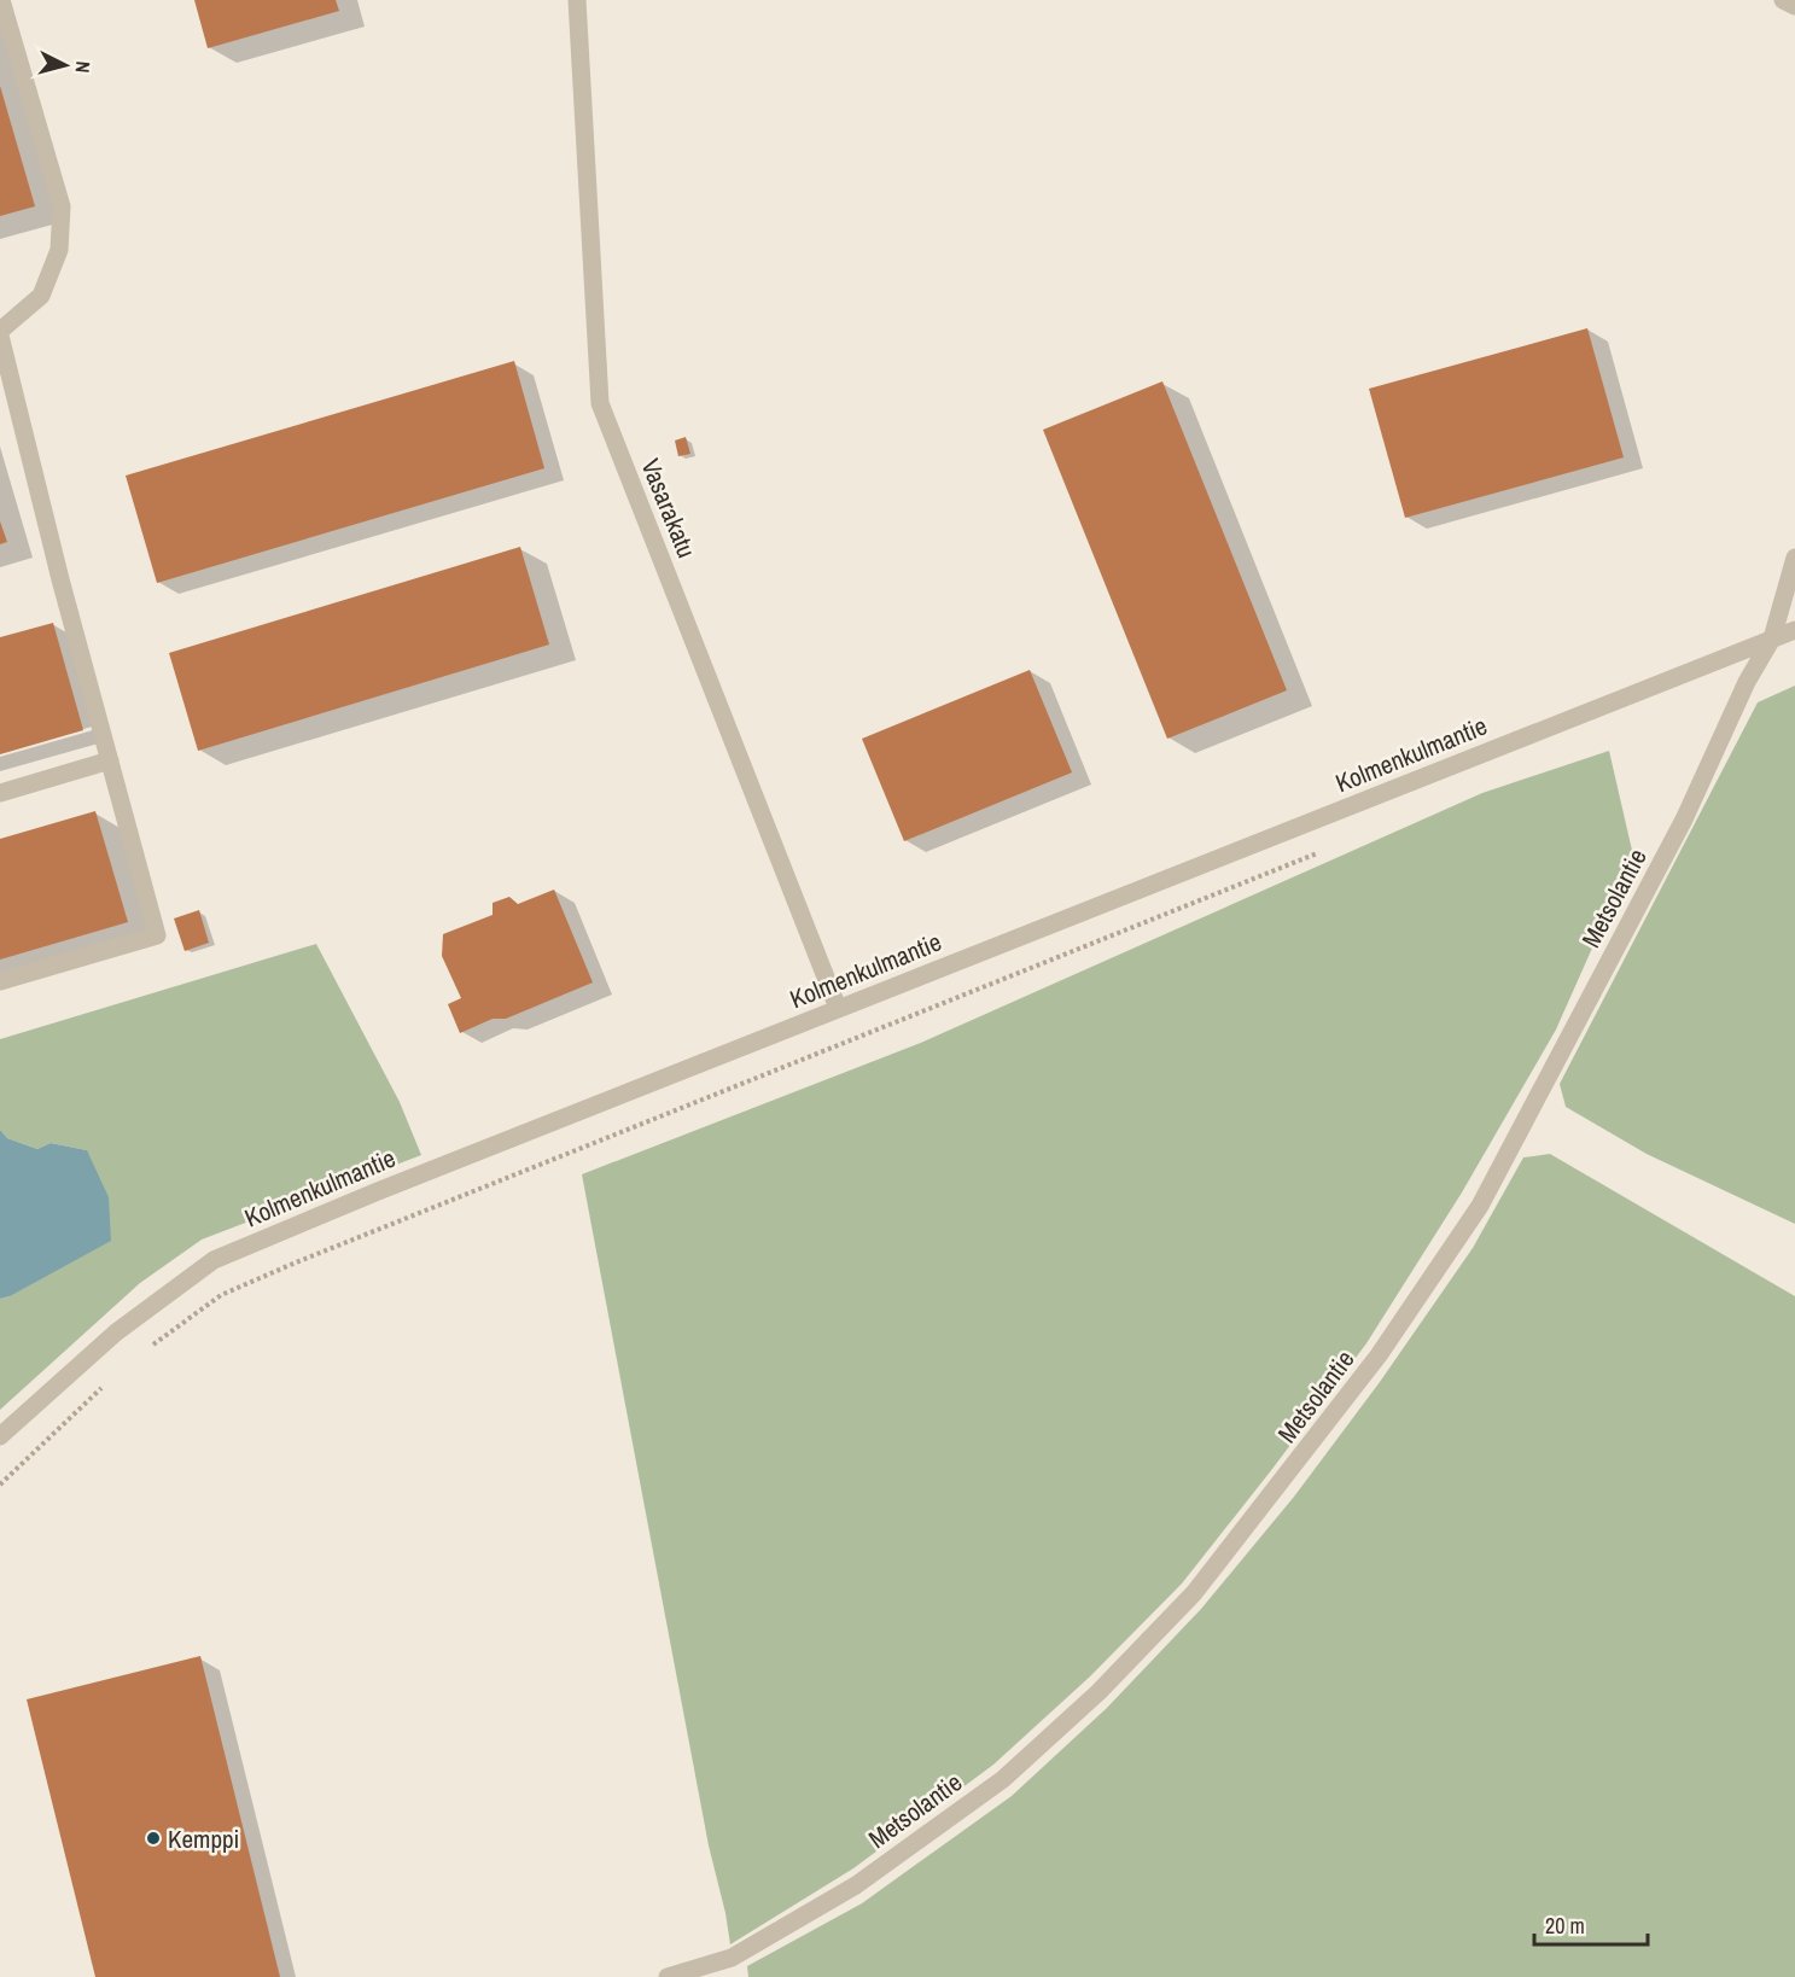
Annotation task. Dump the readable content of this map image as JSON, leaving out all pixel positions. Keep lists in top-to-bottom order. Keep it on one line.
{"streets":{"street":["Vasarakatu","Kolmenkulmantie","Metsolantie"]},"crossings":[["Vasarakatu","Kolmenkulmantie"],["Kolmenkulmantie","Metsolantie"]],"places":["Kemppi"],"scale_bar":"20 m","north":"right"}
